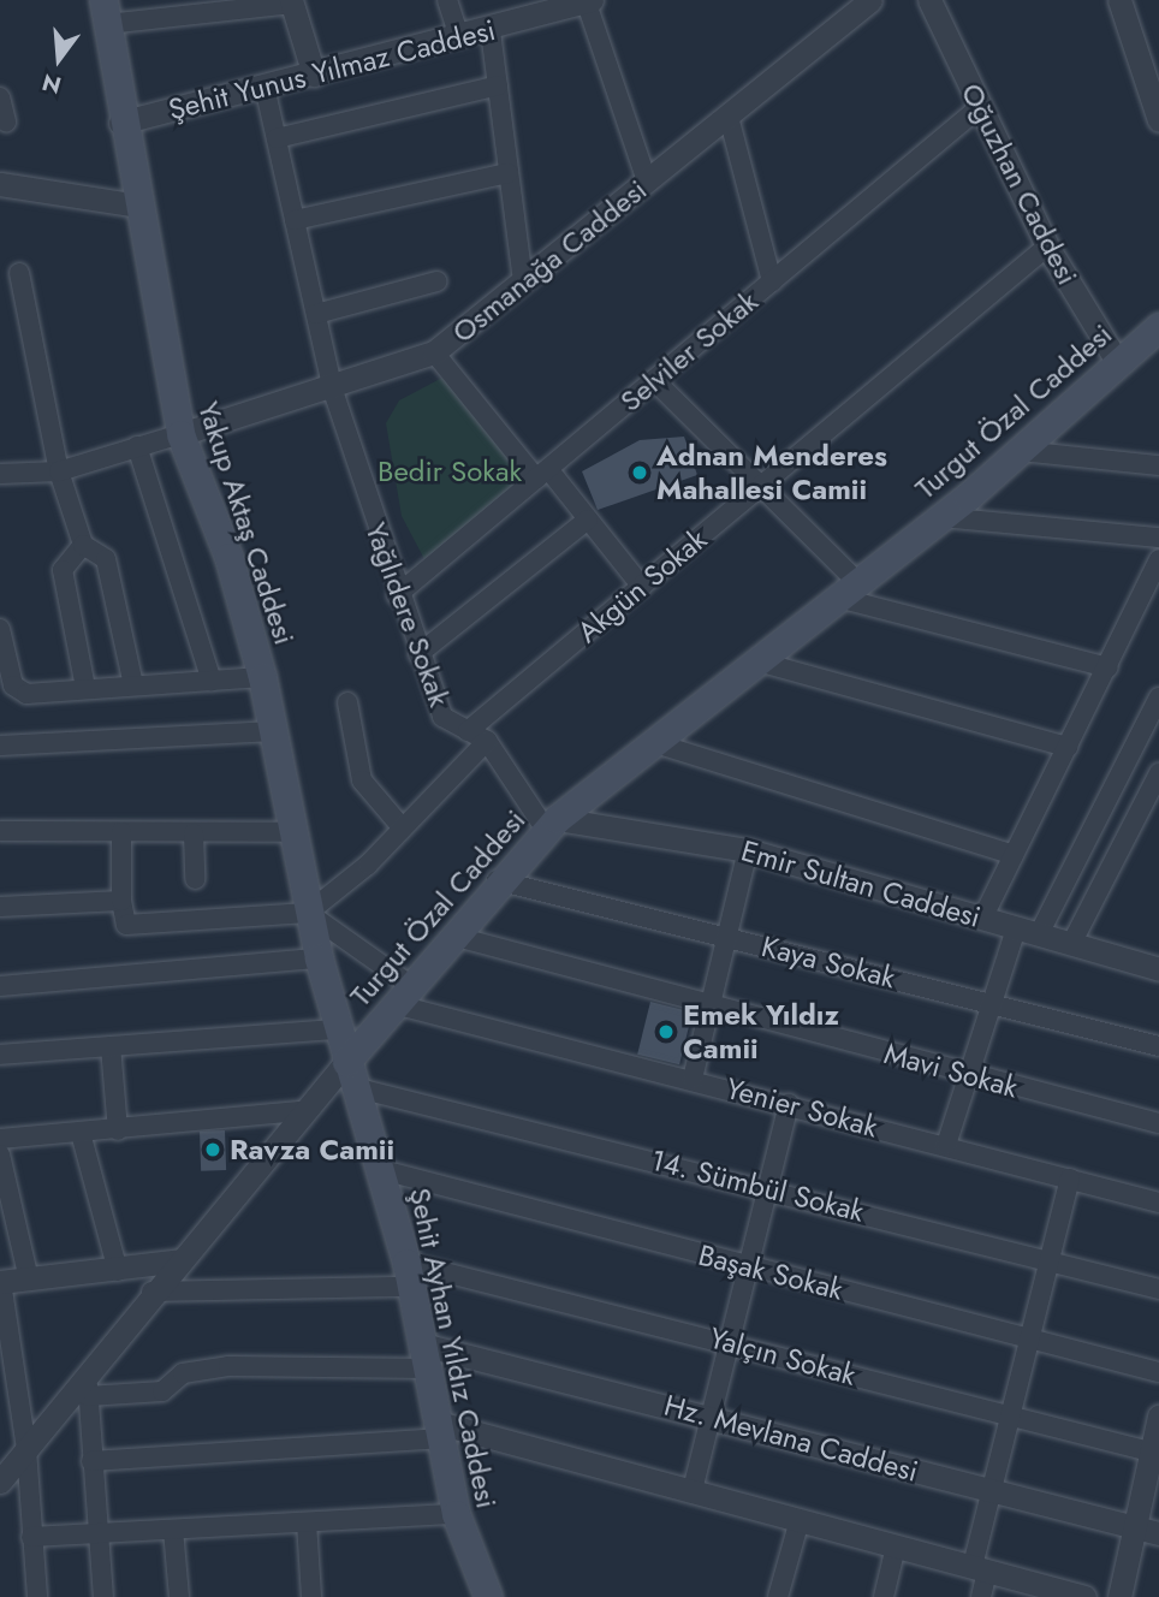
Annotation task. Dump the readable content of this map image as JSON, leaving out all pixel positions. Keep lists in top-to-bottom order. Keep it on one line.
{"streets":{"main road":["Turgut Özal Caddesi","Yakup Aktaş Caddesi","Şehit Ayhan Yıldız Caddesi"],"street":["Şehit Yunus Yılmaz Caddesi","Oğuzhan Caddesi","Osmanağa Caddesi","Selviler Sokak","Akgün Sokak","Yağlıdere Sokak","Emir Sultan Caddesi","Kaya Sokak","Mavi Sokak","Yenier Sokak","14. Sümbül Sokak","Başak Sokak","Yalçın Sokak","Hz. Mevlana Caddesi"]},"crossings":[["Şehit Yunus Yılmaz Caddesi","Yakup Aktaş Caddesi"],["Şehit Yunus Yılmaz Caddesi","Yağlıdere Sokak"],["Oğuzhan Caddesi","Selviler Sokak"],["Oğuzhan Caddesi","Turgut Özal Caddesi"],["Oğuzhan Caddesi","Akgün Sokak"],["Osmanağa Caddesi","Yakup Aktaş Caddesi"],["Osmanağa Caddesi","Yağlıdere Sokak"],["Selviler Sokak","Yağlıdere Sokak"],["Turgut Özal Caddesi","Yakup Aktaş Caddesi"],["Turgut Özal Caddesi","Yağlıdere Sokak"],["Turgut Özal Caddesi","Emir Sultan Caddesi"],["Turgut Özal Caddesi","Kaya Sokak"],["Turgut Özal Caddesi","Mavi Sokak"],["Turgut Özal Caddesi","Yenier Sokak"],["Turgut Özal Caddesi","14. Sümbül Sokak"],["Turgut Özal Caddesi","Şehit Ayhan Yıldız Caddesi"],["Turgut Özal Caddesi","Yalçın Sokak"],["Yakup Aktaş Caddesi","14. Sümbül Sokak"],["Yakup Aktaş Caddesi","Şehit Ayhan Yıldız Caddesi"],["Akgün Sokak","Yağlıdere Sokak"],["Yağlıdere Sokak","Emir Sultan Caddesi"],["14. Sümbül Sokak","Şehit Ayhan Yıldız Caddesi"],["Başak Sokak","Şehit Ayhan Yıldız Caddesi"],["Şehit Ayhan Yıldız Caddesi","Yalçın Sokak"],["Şehit Ayhan Yıldız Caddesi","Hz. Mevlana Caddesi"]],"parks":["Bedir Sokak"],"places":["Adnan Menderes Mahallesi Camii","Emek Yıldız Camii","Ravza Camii"],"north":"bottom"}
